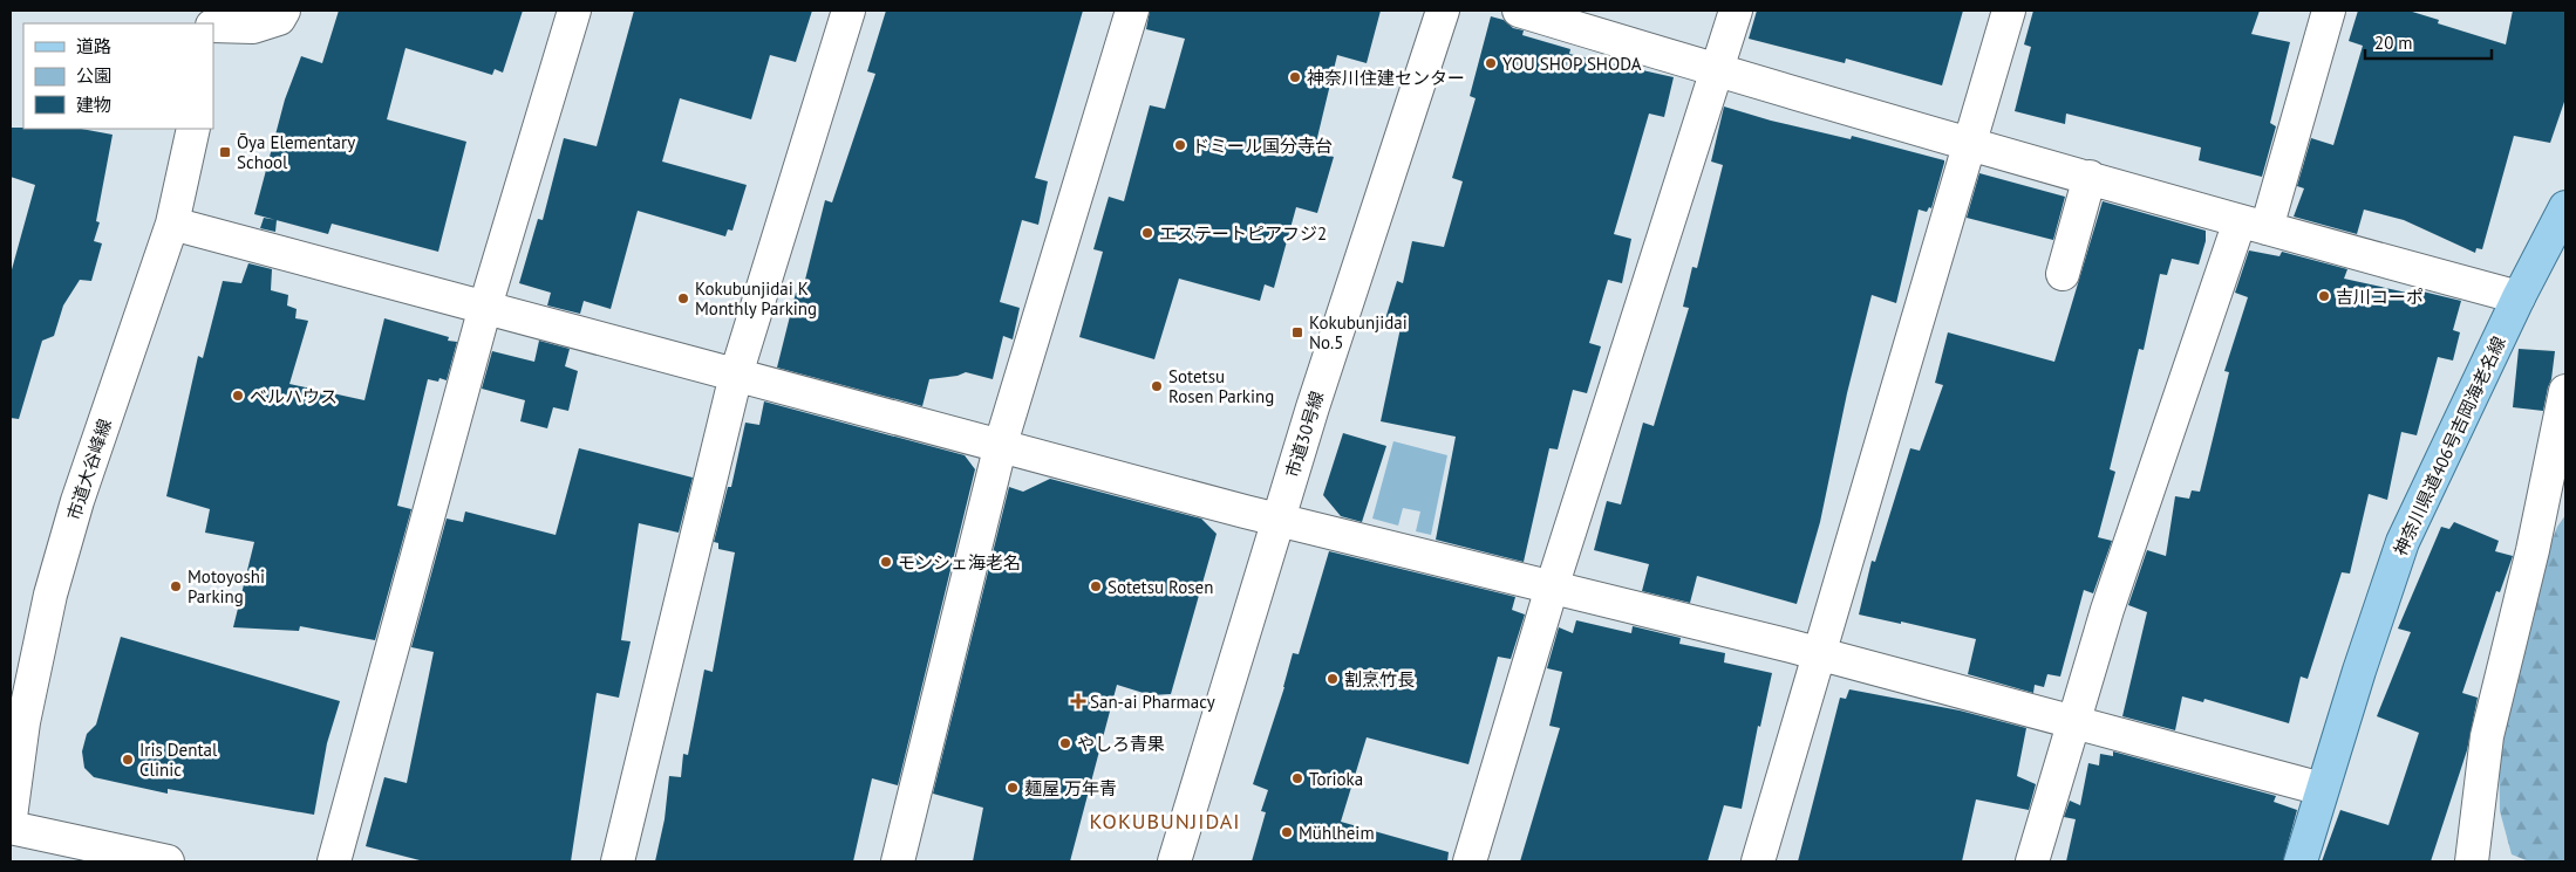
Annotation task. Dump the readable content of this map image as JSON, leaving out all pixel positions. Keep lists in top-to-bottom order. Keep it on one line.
{"streets":{"main road":["神奈川県道406号吉岡海老名線"],"street":["市道30号線","市道大谷峰線"]},"districts":["KOKUBUNJIDAI"],"places":{"other":["YOU SHOP SHODA","神奈川住建センター","ドミール国分寺台","エステートピアフジ2","吉川コーポ","Kokubunjidai K Monthly Parking","Sotetsu Rosen Parking","ベルハウス","モンシェ海老名","Motoyoshi Parking","Sotetsu Rosen","割烹竹長","やしろ青果","Iris Dental Clinic","Torioka","麺屋 万年青","Mühlheim"],"transit":["Ōya Elementary School","Kokubunjidai No.5"],"health":["San-ai Pharmacy"]},"legend":["道路","公園","建物"],"scale_bar":"20 m"}
